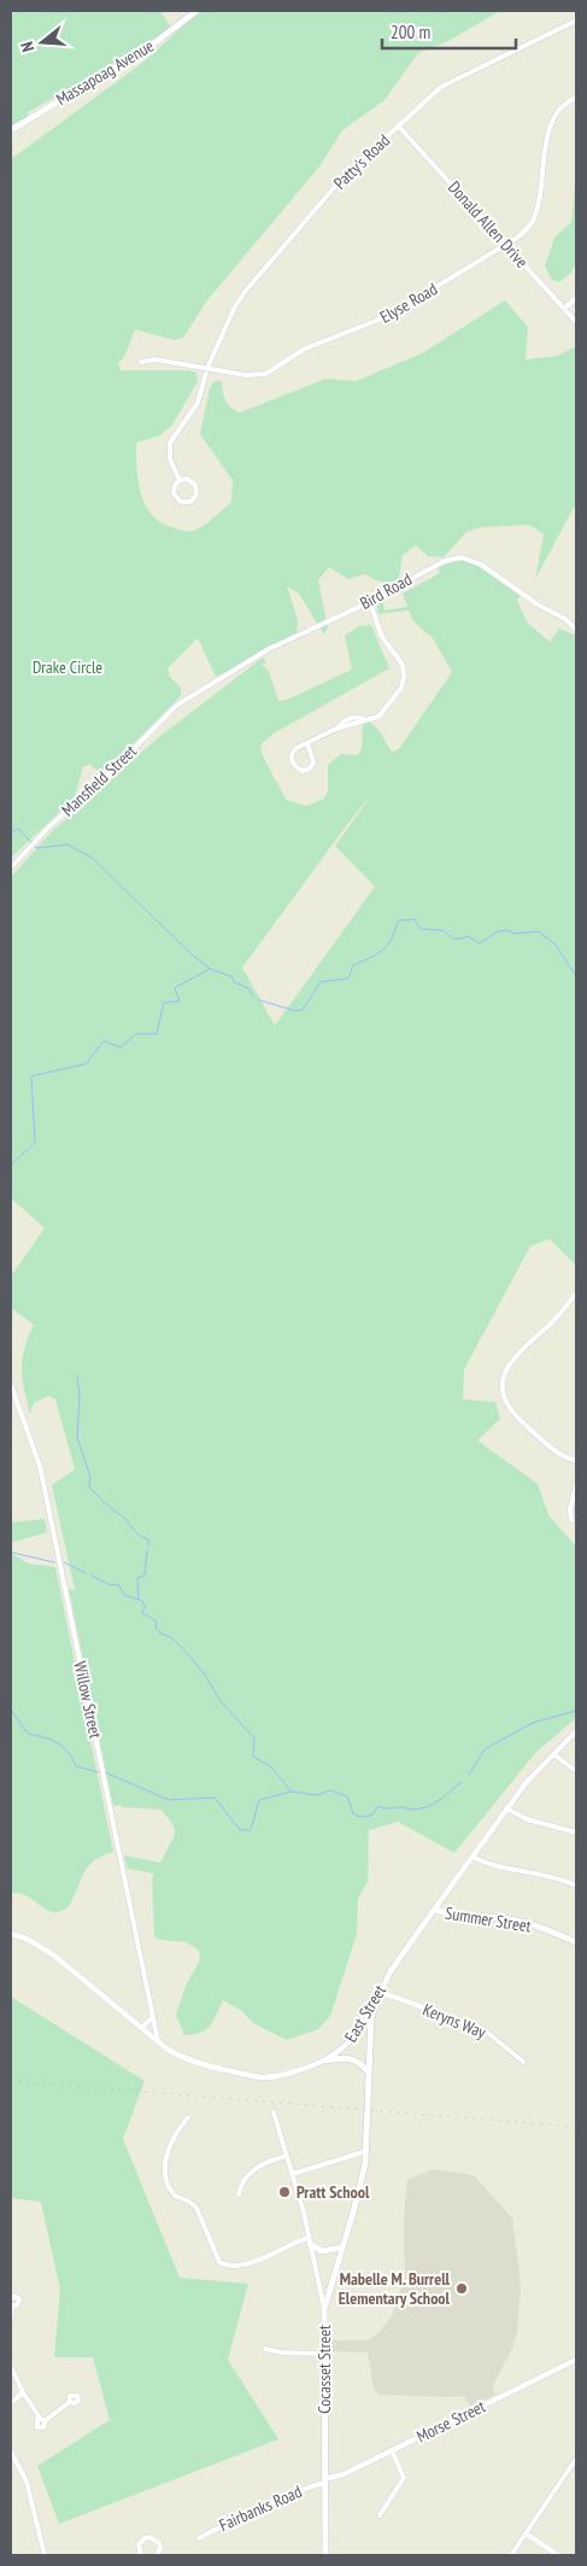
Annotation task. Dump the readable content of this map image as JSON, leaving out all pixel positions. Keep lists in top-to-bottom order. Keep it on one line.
{"streets":{"main road":["Massapoag Avenue","Summer Street","East Street","Cocasset Street"],"street":["Patty's Road","Donald Allen Drive","Elyse Road","Bird Road","Mansfield Street","Willow Street","Keryns Way","Morse Street","Fairbanks Road"]},"crossings":[["Patty's Road","Donald Allen Drive"],["Patty's Road","Elyse Road"],["Donald Allen Drive","Elyse Road"],["Bird Road","Mansfield Street"],["Willow Street","East Street"],["Summer Street","East Street"],["East Street","Keryns Way"],["East Street","Cocasset Street"],["Cocasset Street","Morse Street"],["Cocasset Street","Fairbanks Road"],["Morse Street","Fairbanks Road"]],"parks":["Drake Circle"],"places":["Pratt School","Mabelle M. Burrell Elementary School"],"scale_bar":"200 m","north":"left"}
